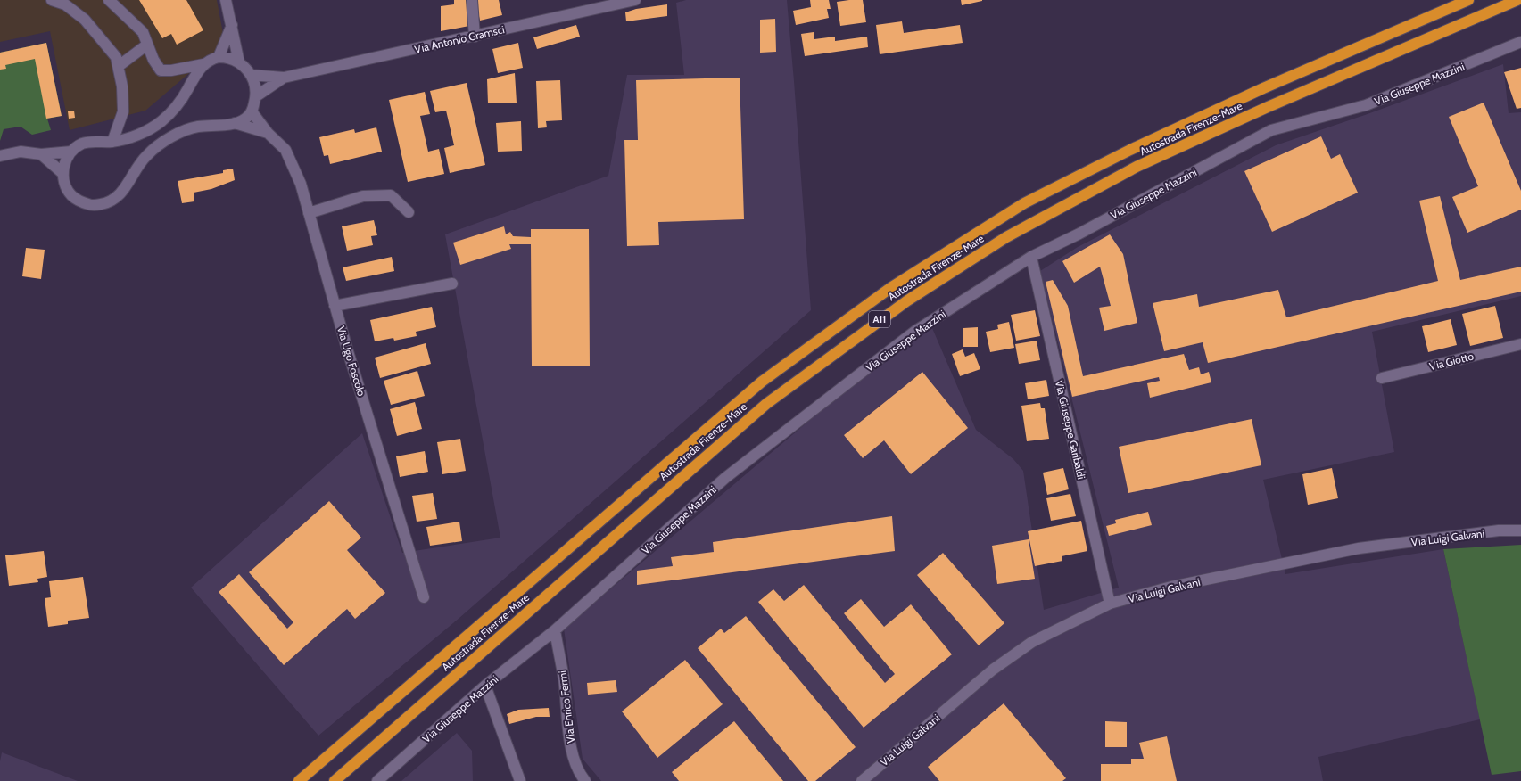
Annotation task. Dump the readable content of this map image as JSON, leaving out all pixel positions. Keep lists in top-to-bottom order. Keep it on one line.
{"streets":{"highway":["Autostrada Firenze-Mare","A11"],"street":["Via Antonio Gramsci","Via Giuseppe Mazzini","Via Ugo Foscolo","Via Giotto","Via Giuseppe Garibaldi","Via Luigi Galvani","Via Enrico Fermi"]},"crossings":[["Via Giuseppe Mazzini","Via Giuseppe Garibaldi"],["Via Giuseppe Mazzini","Via Enrico Fermi"],["Via Giuseppe Garibaldi","Via Luigi Galvani"]]}
